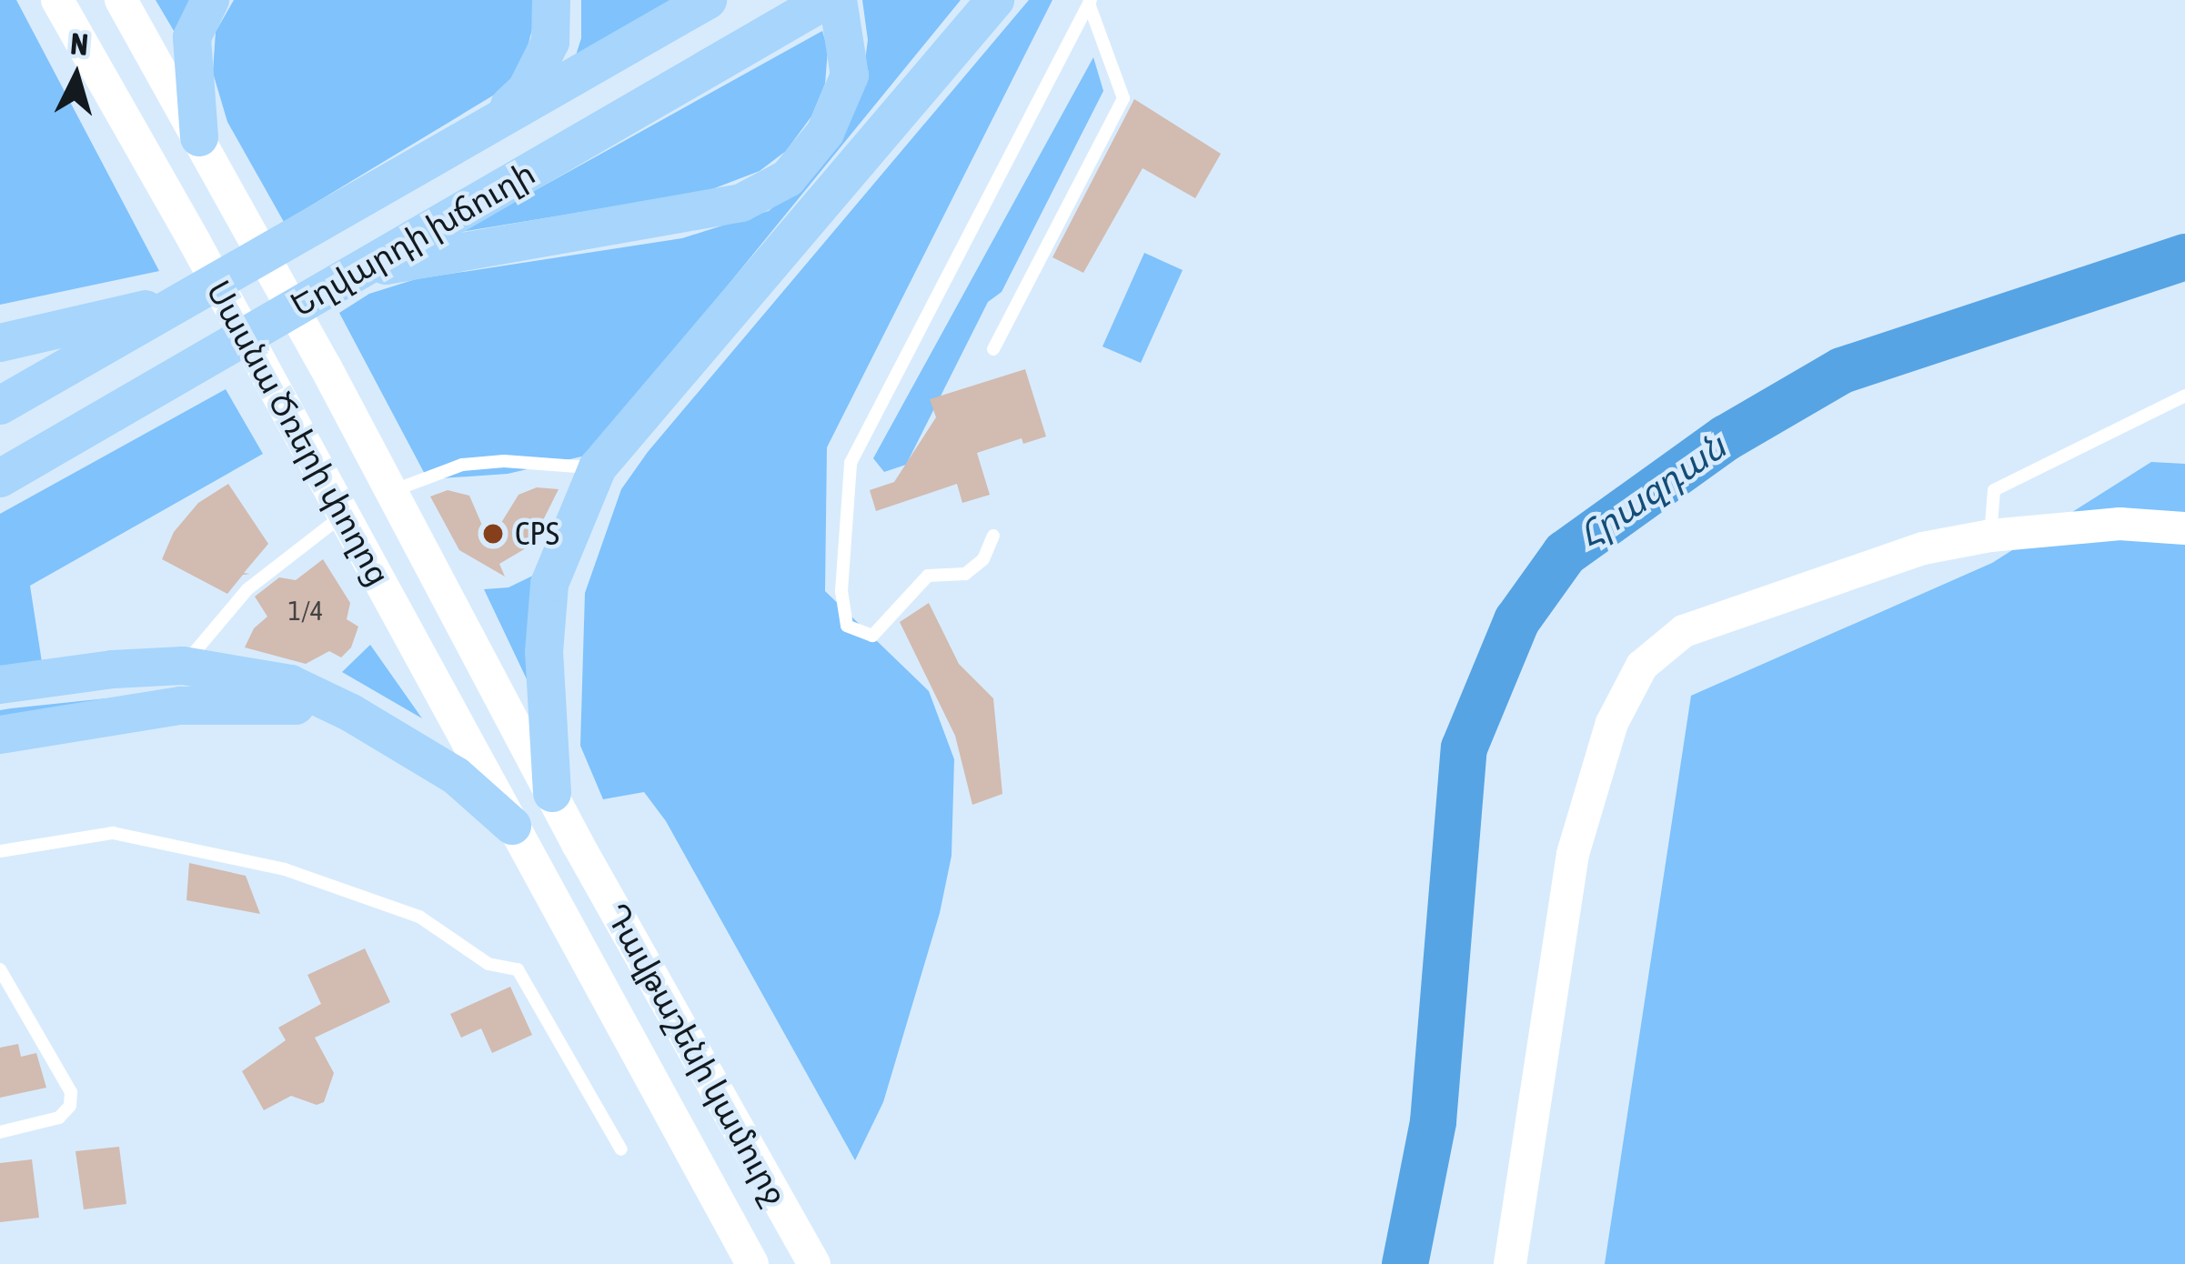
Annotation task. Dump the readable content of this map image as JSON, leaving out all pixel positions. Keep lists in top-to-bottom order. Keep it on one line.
{"streets":{"main road":["Եղվարդի խճուղի","Սասնա Ծռերի փողոց","Դավթաշենի կամուրջ"]},"crossings":[["Սասնա Ծռերի փողոց","Դավթաշենի կամուրջ"]],"water":["Հրազդան"],"places":["CPS"],"house_numbers":["1/4"],"north":"top"}
